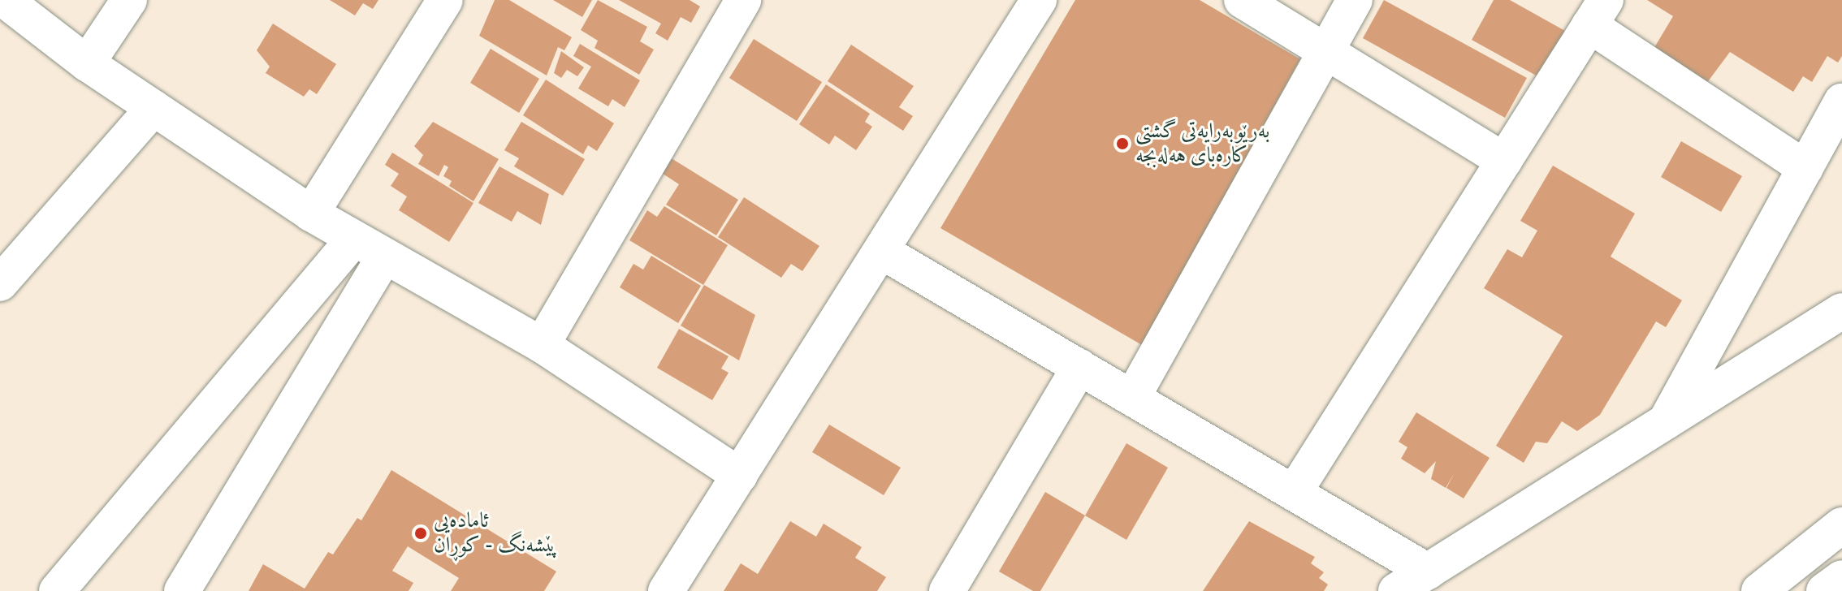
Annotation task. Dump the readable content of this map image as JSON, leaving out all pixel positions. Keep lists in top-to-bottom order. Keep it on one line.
{"places":["بەرێوبەرایەتی گشتی کارەبای هەلەبجە","ئامادەیی پێشەنگ - کوڕان"]}
